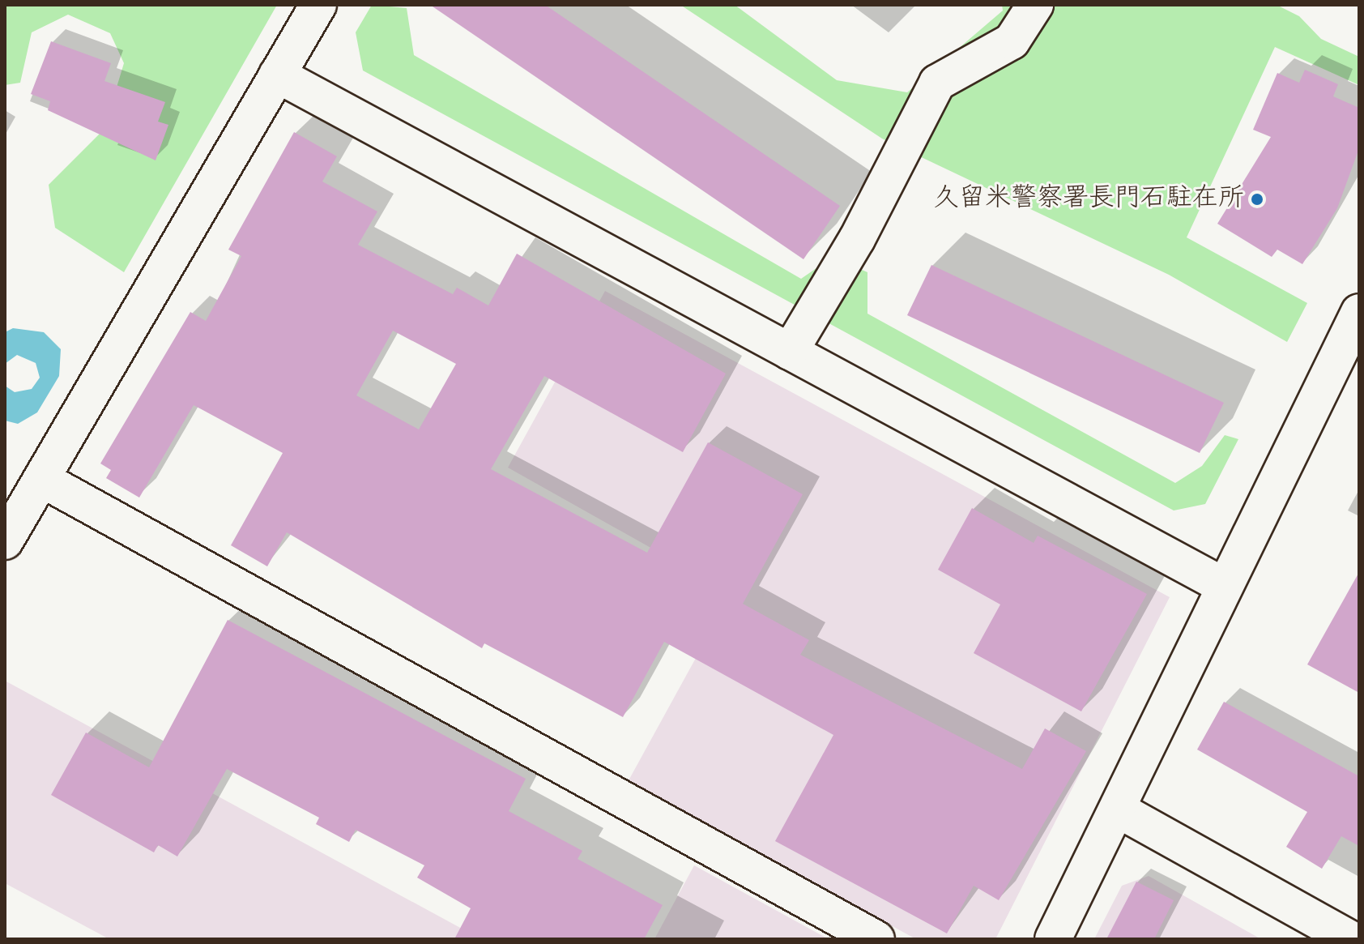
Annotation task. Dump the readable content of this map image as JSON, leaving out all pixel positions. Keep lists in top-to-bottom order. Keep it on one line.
{"places":["久留米警察署長門石駐在所"]}
